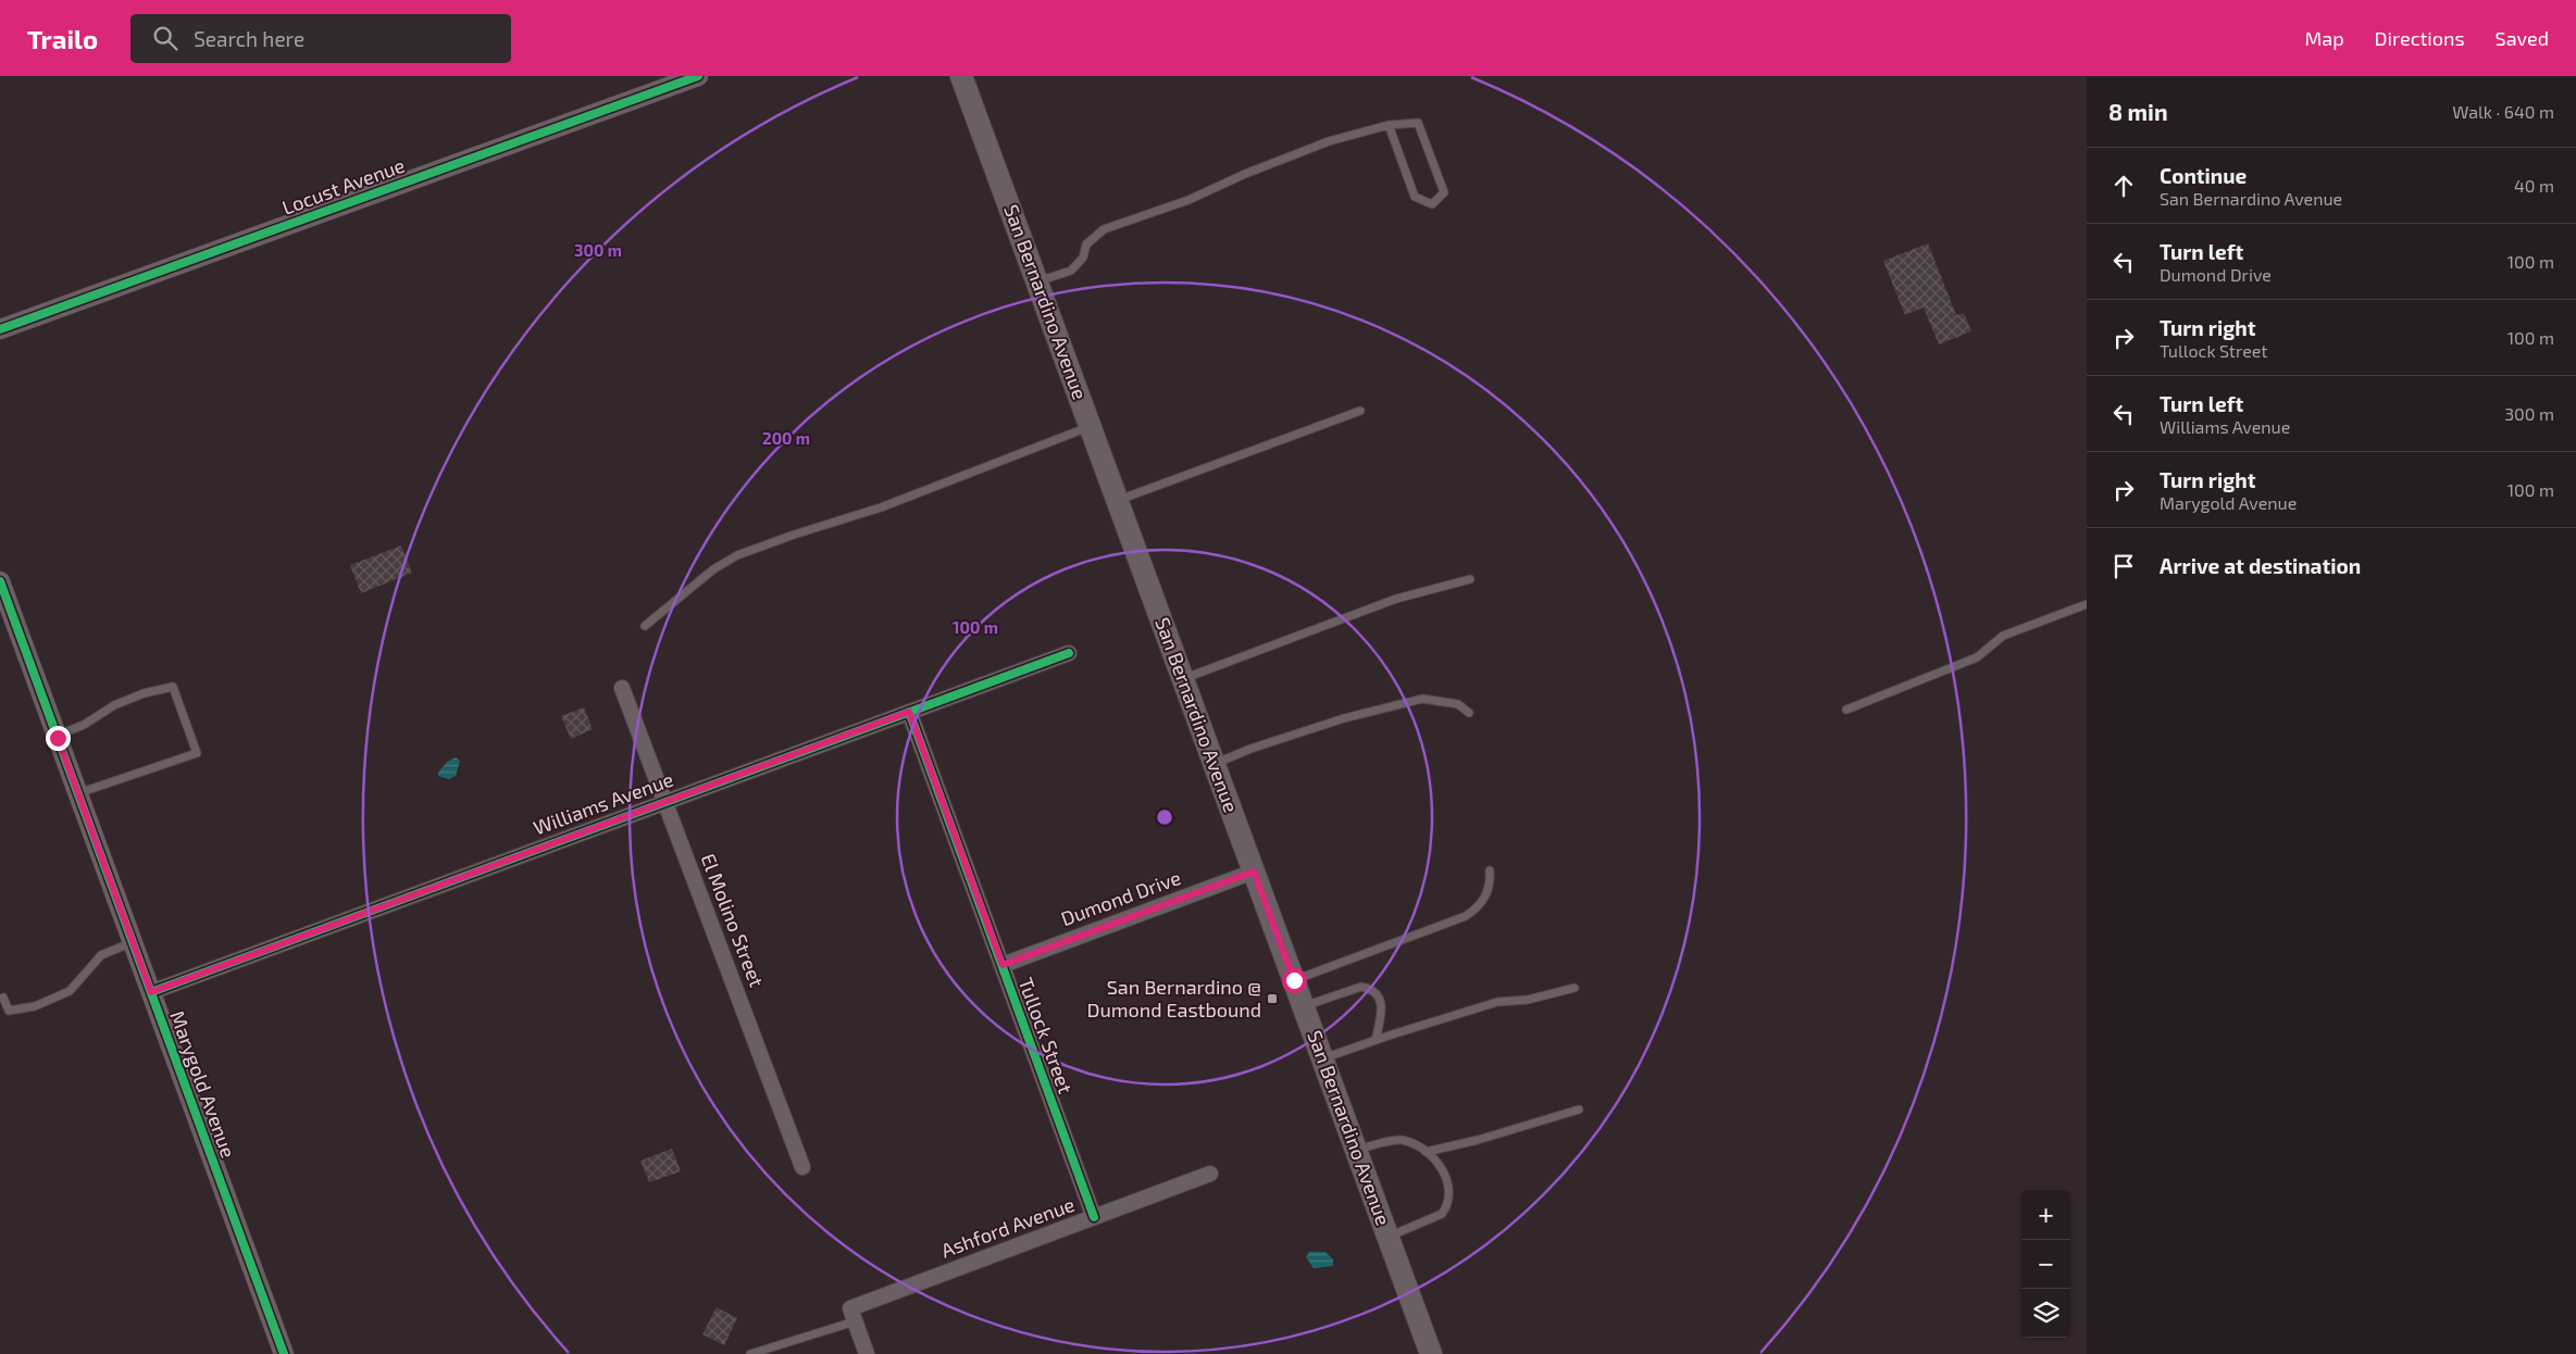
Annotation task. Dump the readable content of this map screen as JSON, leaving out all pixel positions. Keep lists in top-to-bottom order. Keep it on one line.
{"streets":{"main road":["San Bernardino Avenue"],"street":["Locust Avenue","Williams Avenue","Dumond Drive","El Molino Street","Tullock Street","Marygold Avenue","Ashford Avenue"]},"crossings":[["San Bernardino Avenue","Dumond Drive"],["Williams Avenue","El Molino Street"],["Williams Avenue","Tullock Street"],["Williams Avenue","Marygold Avenue"],["Dumond Drive","Tullock Street"],["Tullock Street","Ashford Avenue"]],"places":{"transit":["San Bernardino @ Dumond Eastbound"]},"page":{"header":"Trailo","search":"Search here","nav":["Map","Directions","Saved"],"heading":["8 min","Walk · 640 m"],"list":[["Continue","San Bernardino Avenue","40 m"],["Turn left","Dumond Drive","100 m"],["Turn right","Tullock Street","100 m"],["Turn left","Williams Avenue","300 m"],["Turn right","Marygold Avenue","100 m"],"Arrive at destination"],"map_buttons":["+","−"]},"rings":["300 m","200 m","100 m"]}
